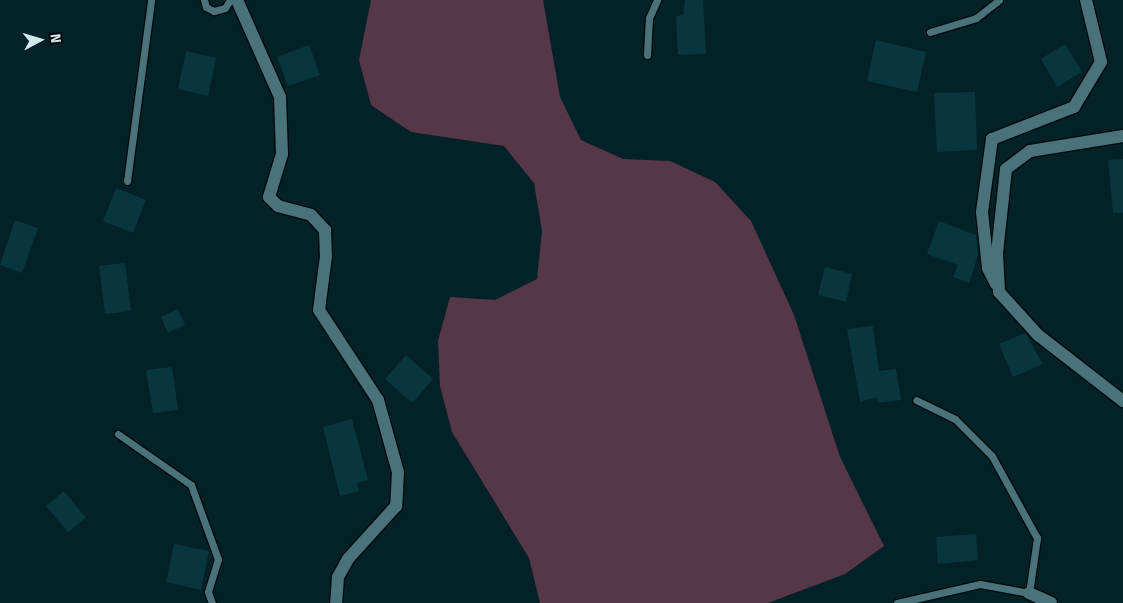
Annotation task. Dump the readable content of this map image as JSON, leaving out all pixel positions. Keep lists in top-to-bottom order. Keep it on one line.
{"north":"right"}
